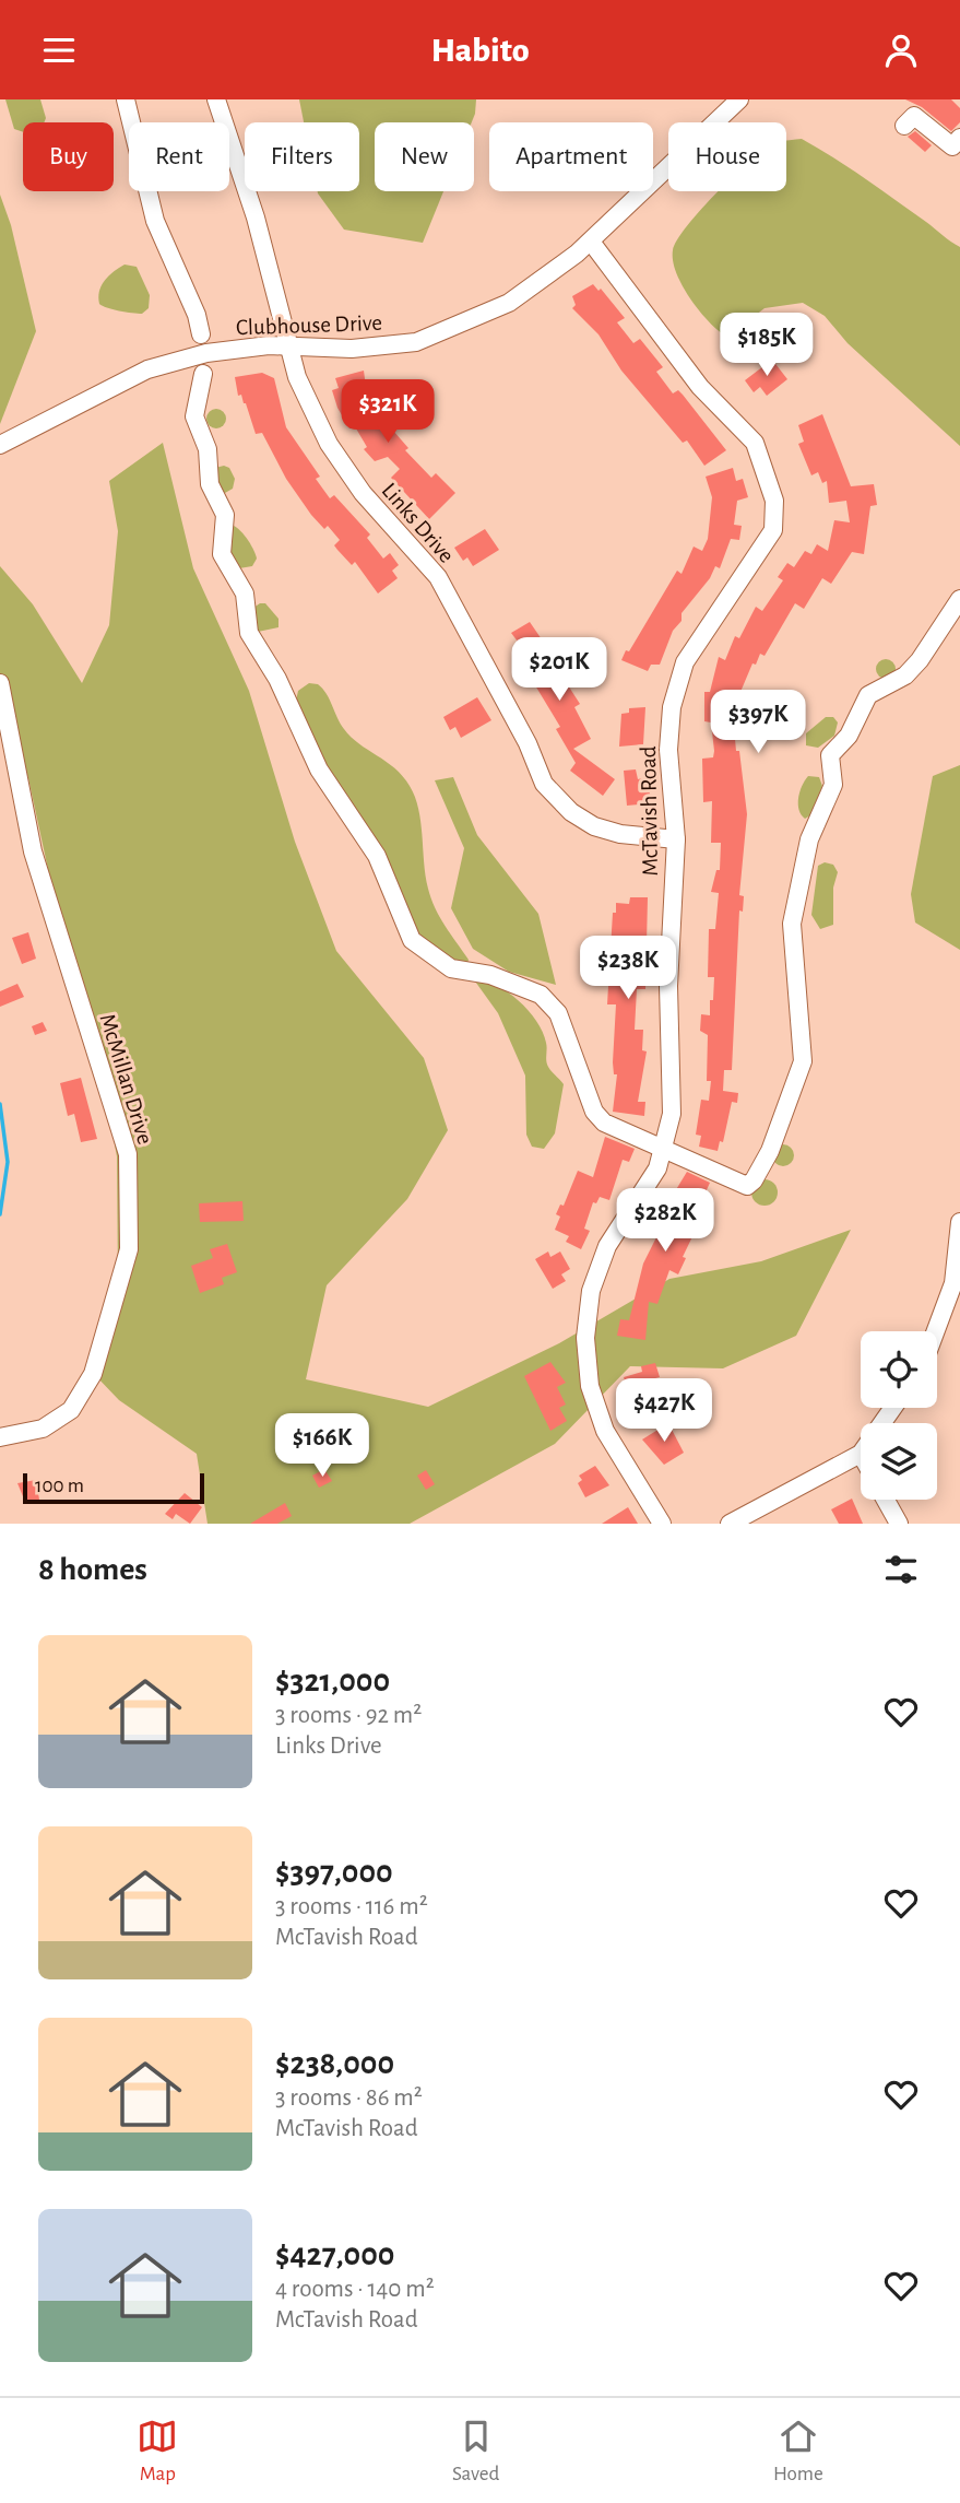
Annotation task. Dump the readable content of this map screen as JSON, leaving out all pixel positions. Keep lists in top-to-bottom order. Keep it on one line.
{"streets":{"street":["Clubhouse Drive","Links Drive","McTavish Road","McMillan Drive"]},"crossings":[["Clubhouse Drive","Links Drive"],["Clubhouse Drive","McTavish Road"],["Links Drive","McTavish Road"]],"scale_bar":"100 m","page":{"header":"Habito","chip":["Buy","Rent","Filters","New","Apartment","House"],"price":["$185K","$321K","$201K","$397K","$238K","$282K","$427K","$166K"],"scale":"100 m","heading":"8 homes","list":[{"name":"$321,000","note":"3 rooms · 92 m² · Links Drive"},{"name":"$397,000","note":"3 rooms · 116 m² · McTavish Road"},{"name":"$238,000","note":"3 rooms · 86 m² · McTavish Road"},{"name":"$427,000","note":"4 rooms · 140 m² · McTavish Road"}],"tabs":["Map","Saved","Home"]}}
